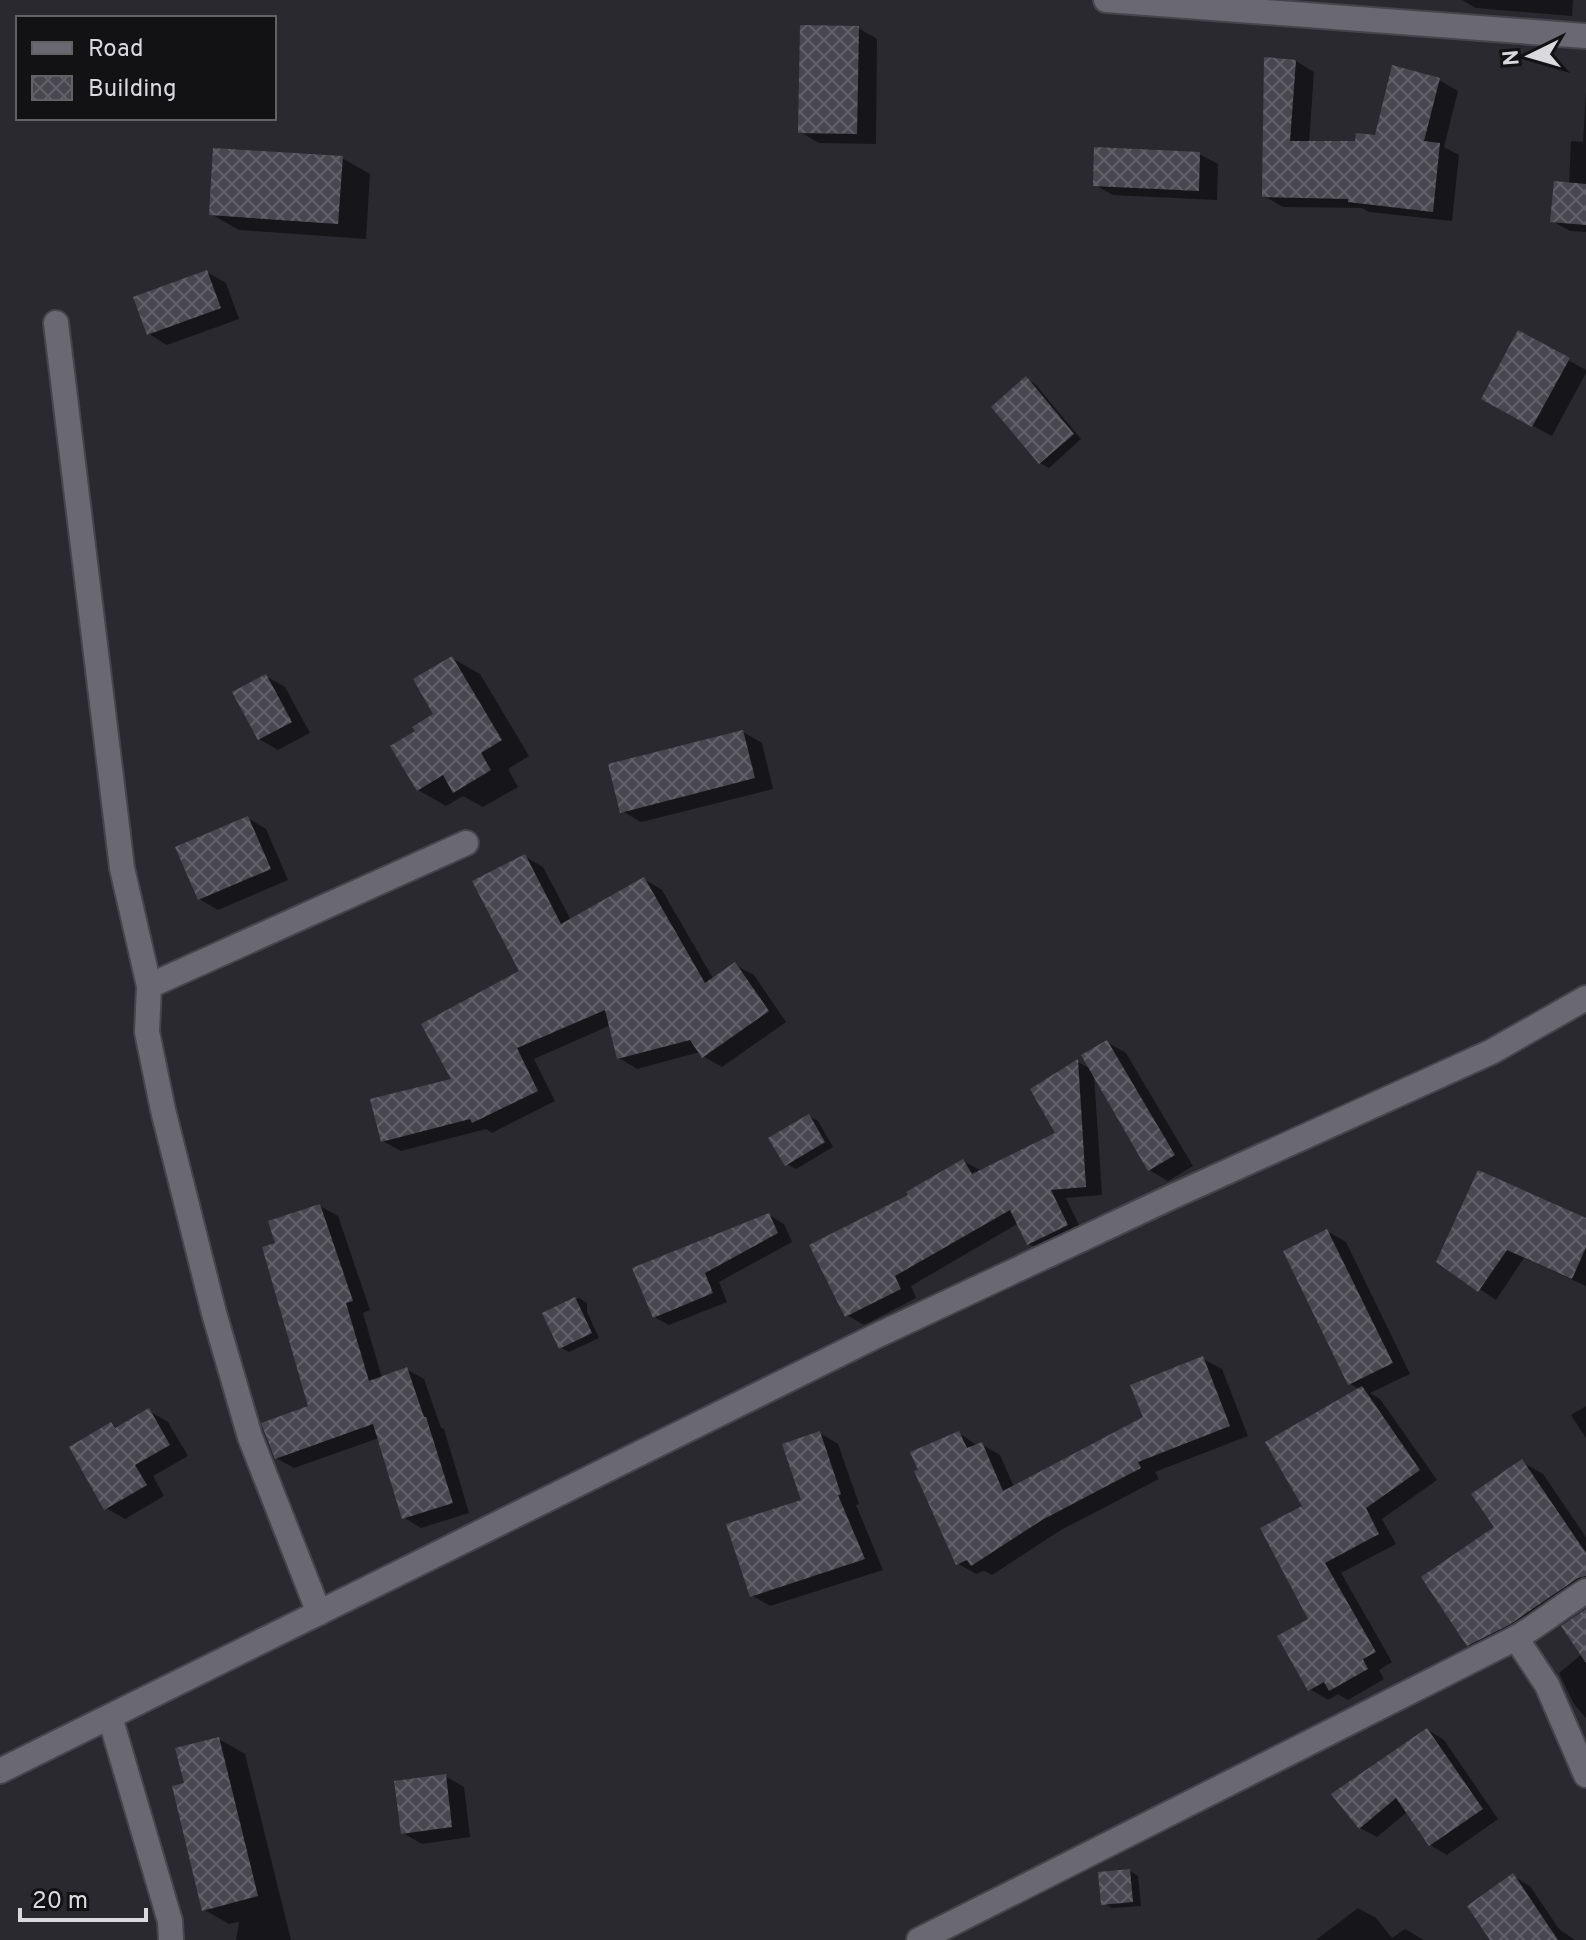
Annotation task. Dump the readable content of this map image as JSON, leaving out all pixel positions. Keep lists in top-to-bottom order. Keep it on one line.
{"legend":["Road","Building"],"scale_bar":"20 m","north":"left"}
